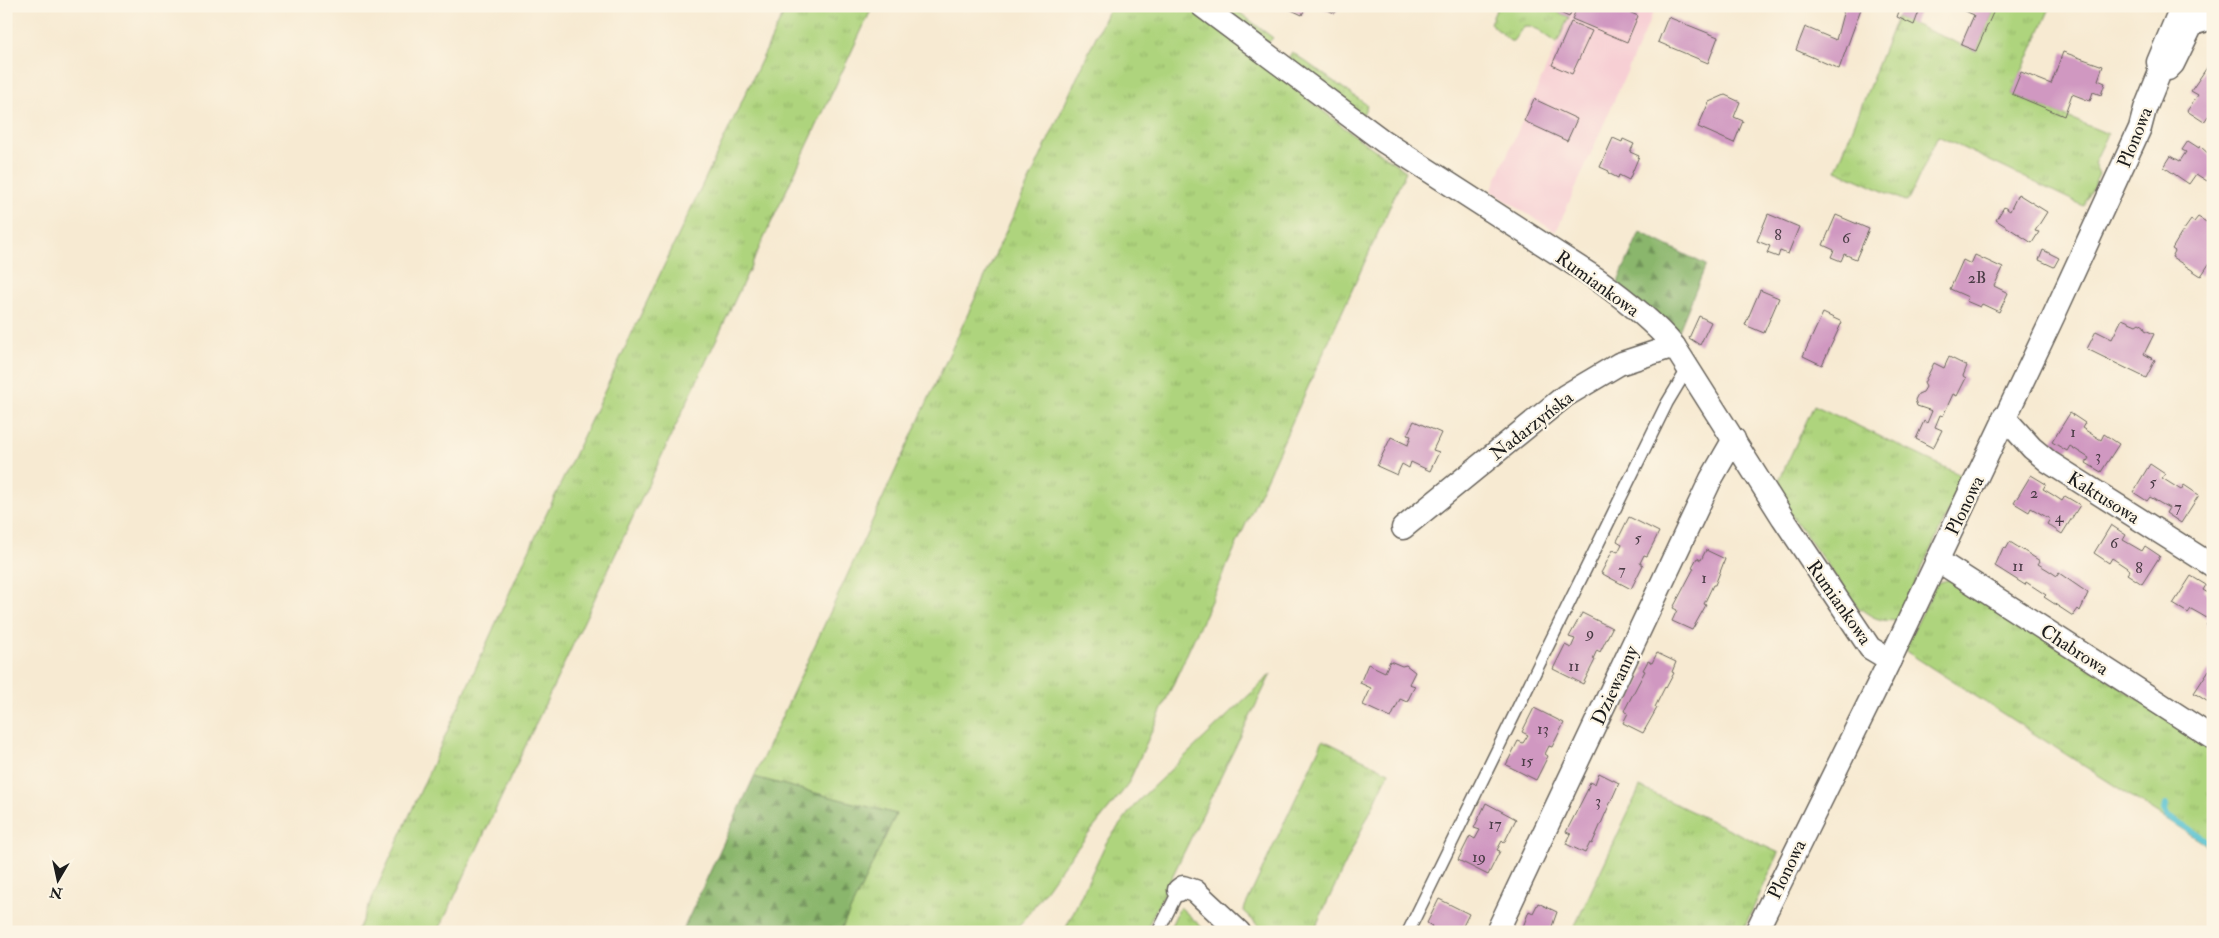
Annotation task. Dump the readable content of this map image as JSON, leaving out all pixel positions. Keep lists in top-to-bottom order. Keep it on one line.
{"streets":{"street":["Plonowa","Rumiankowa","Nadarzyńska","Kaktusowa","Chabrowa","Dziewanny"]},"crossings":[["Plonowa","Rumiankowa"],["Plonowa","Kaktusowa"],["Plonowa","Chabrowa"],["Rumiankowa","Nadarzyńska"],["Rumiankowa","Dziewanny"]],"house_numbers":["8","6","2B","1","3","5","2","7","4","5","6","11","8","7","1","9","11","13","15","3","17","19"],"north":"bottom"}
